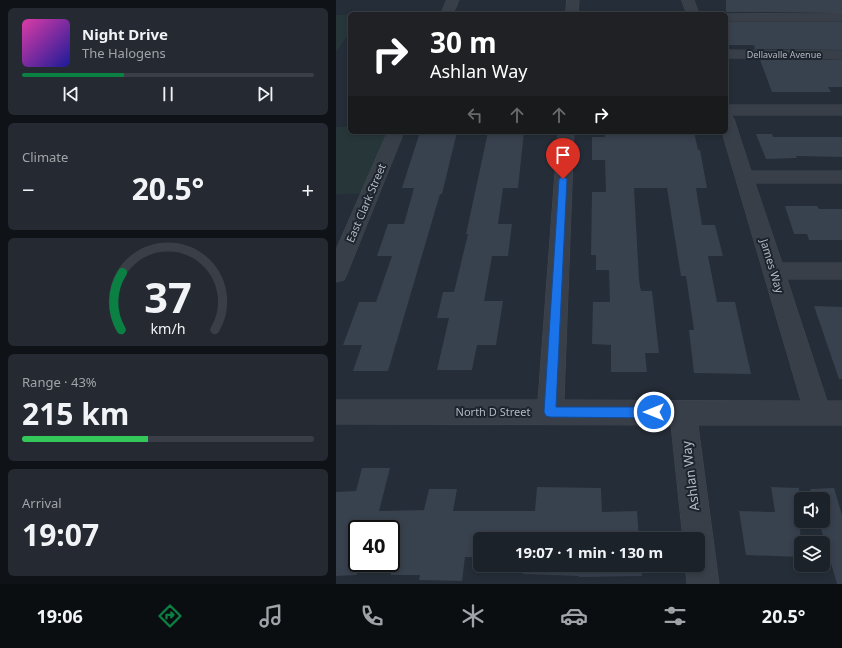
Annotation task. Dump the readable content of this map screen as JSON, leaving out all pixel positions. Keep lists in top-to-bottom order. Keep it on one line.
{"streets":{"street":["Dellavalle Avenue","East Clark Street","James Way","North D Street","Ashlan Way"]},"crossings":[["James Way","North D Street"],["North D Street","Ashlan Way"]],"page":{"turn":["30 m","Ashlan Way"],"song":["Night Drive","The Halogens"],"tile":["Climate",["Range · 43%","215 km"],["Arrival","19:07"]],"heat":["−","20.5°","+"],"limit":"40","trip":"19:07 · 1 min · 130 m","tabs":["19:06","20.5°"],"gauge":["37","km/h"]}}
